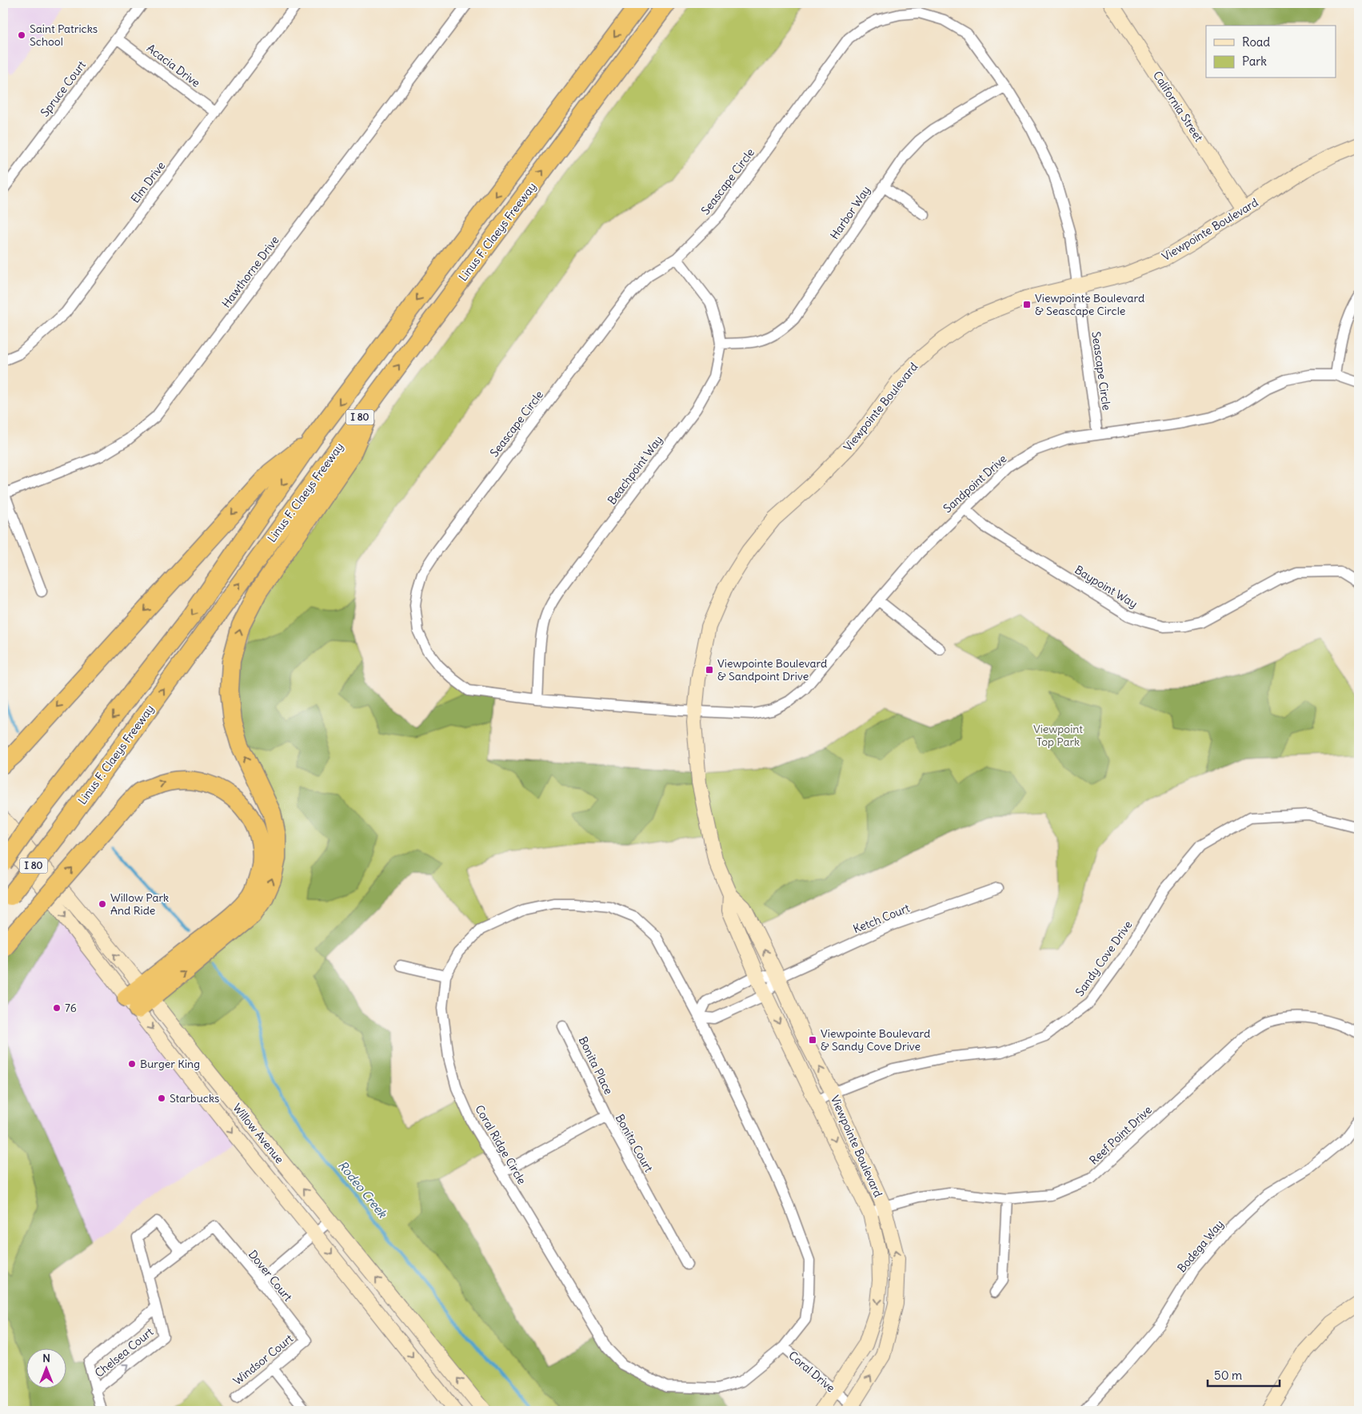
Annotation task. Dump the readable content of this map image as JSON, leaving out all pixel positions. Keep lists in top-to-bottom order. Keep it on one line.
{"streets":{"highway":["Linus F. Claeys Freeway","I 80"],"street":["Acacia Drive","Spruce Court","California Street","Seascape Circle","Elm Drive","Harbor Way","Viewpointe Boulevard","Hawthorne Drive","Beachpoint Way","Sandpoint Drive","Baypoint Way","Ketch Court","Sandy Cove Drive","Bonita Place","Willow Avenue","Reef Point Drive","Bonita Court","Coral Ridge Circle","Bodega Way","Dover Court","Chelsea Court","Windsor Court","Coral Drive"]},"crossings":[["Acacia Drive","Spruce Court"],["Acacia Drive","Elm Drive"],["California Street","Viewpointe Boulevard"],["Seascape Circle","Harbor Way"],["Seascape Circle","Viewpointe Boulevard"],["Seascape Circle","Beachpoint Way"],["Seascape Circle","Sandpoint Drive"],["Harbor Way","Beachpoint Way"],["Viewpointe Boulevard","Sandpoint Drive"],["Viewpointe Boulevard","Ketch Court"],["Viewpointe Boulevard","Sandy Cove Drive"],["Viewpointe Boulevard","Reef Point Drive"],["Viewpointe Boulevard","Coral Drive"],["Sandpoint Drive","Baypoint Way"],["Bonita Place","Bonita Court"],["Bonita Court","Coral Ridge Circle"],["Coral Ridge Circle","Coral Drive"],["Dover Court","Chelsea Court"],["Dover Court","Windsor Court"]],"water":["Rodeo Creek"],"parks":["Viewpoint Top Park"],"places":{"other":["Saint Patricks School","Willow Park And Ride","76","Burger King","Starbucks"],"transit":["Viewpointe Boulevard & Seascape Circle","Viewpointe Boulevard & Sandpoint Drive","Viewpointe Boulevard & Sandy Cove Drive"]},"legend":["Road","Park"],"scale_bar":"50 m","north":"top"}
